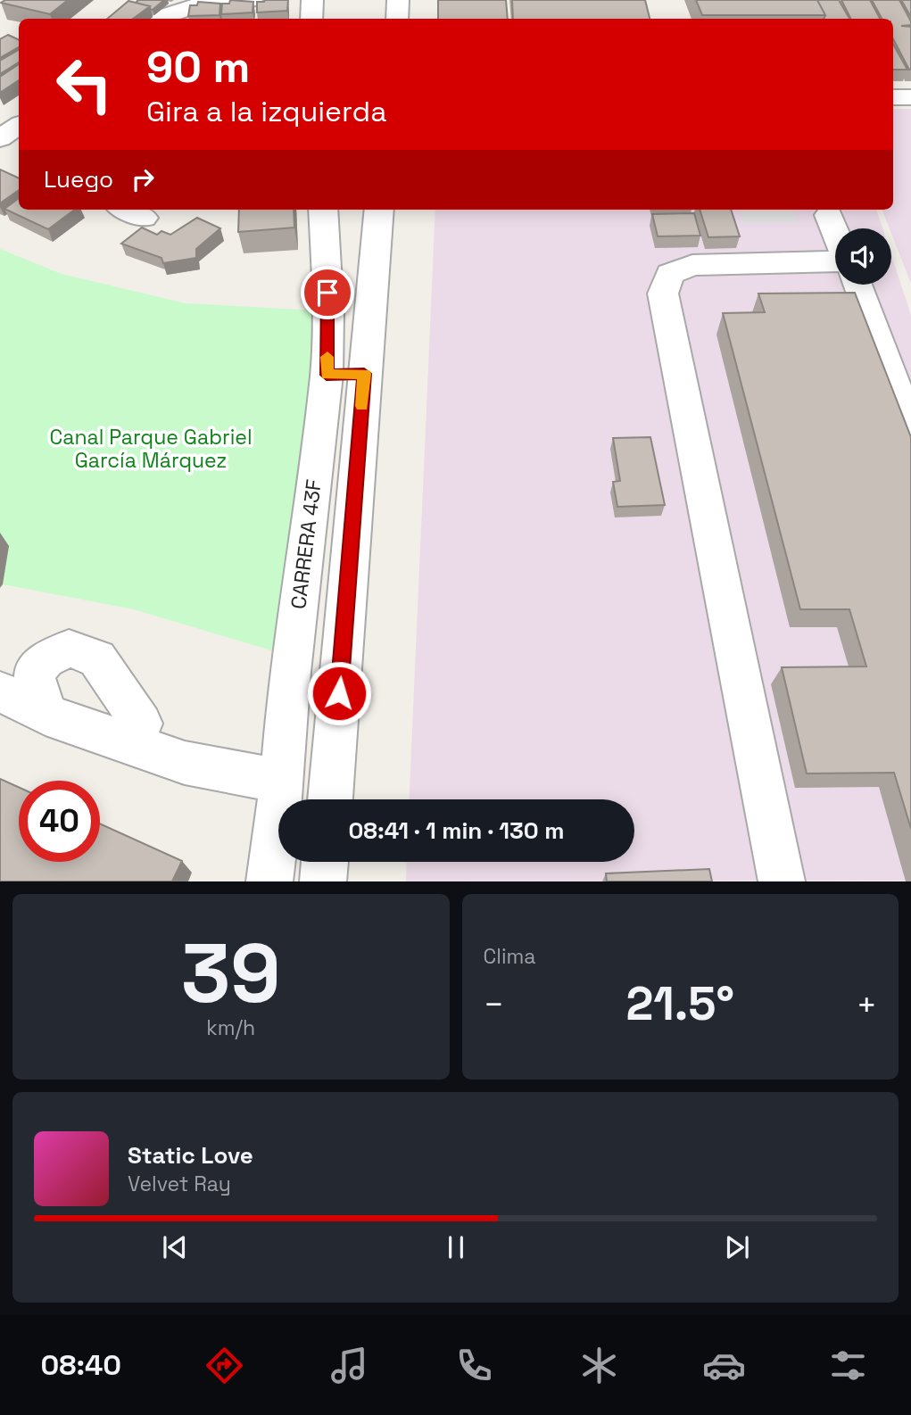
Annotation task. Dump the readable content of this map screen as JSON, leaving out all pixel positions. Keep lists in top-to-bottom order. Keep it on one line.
{"streets":{"street":["CARRERA 43F"]},"parks":["Canal Parque Gabriel García Márquez"],"page":{"turn":["90 m","Gira a la izquierda"],"then":"Luego","limit":"40","trip":"08:41 · 1 min · 130 m","tile":[["39","km/h"],"Clima"],"heat":["−","21.5°","+"],"song":["Static Love","Velvet Ray"],"tabs":"08:40"}}
